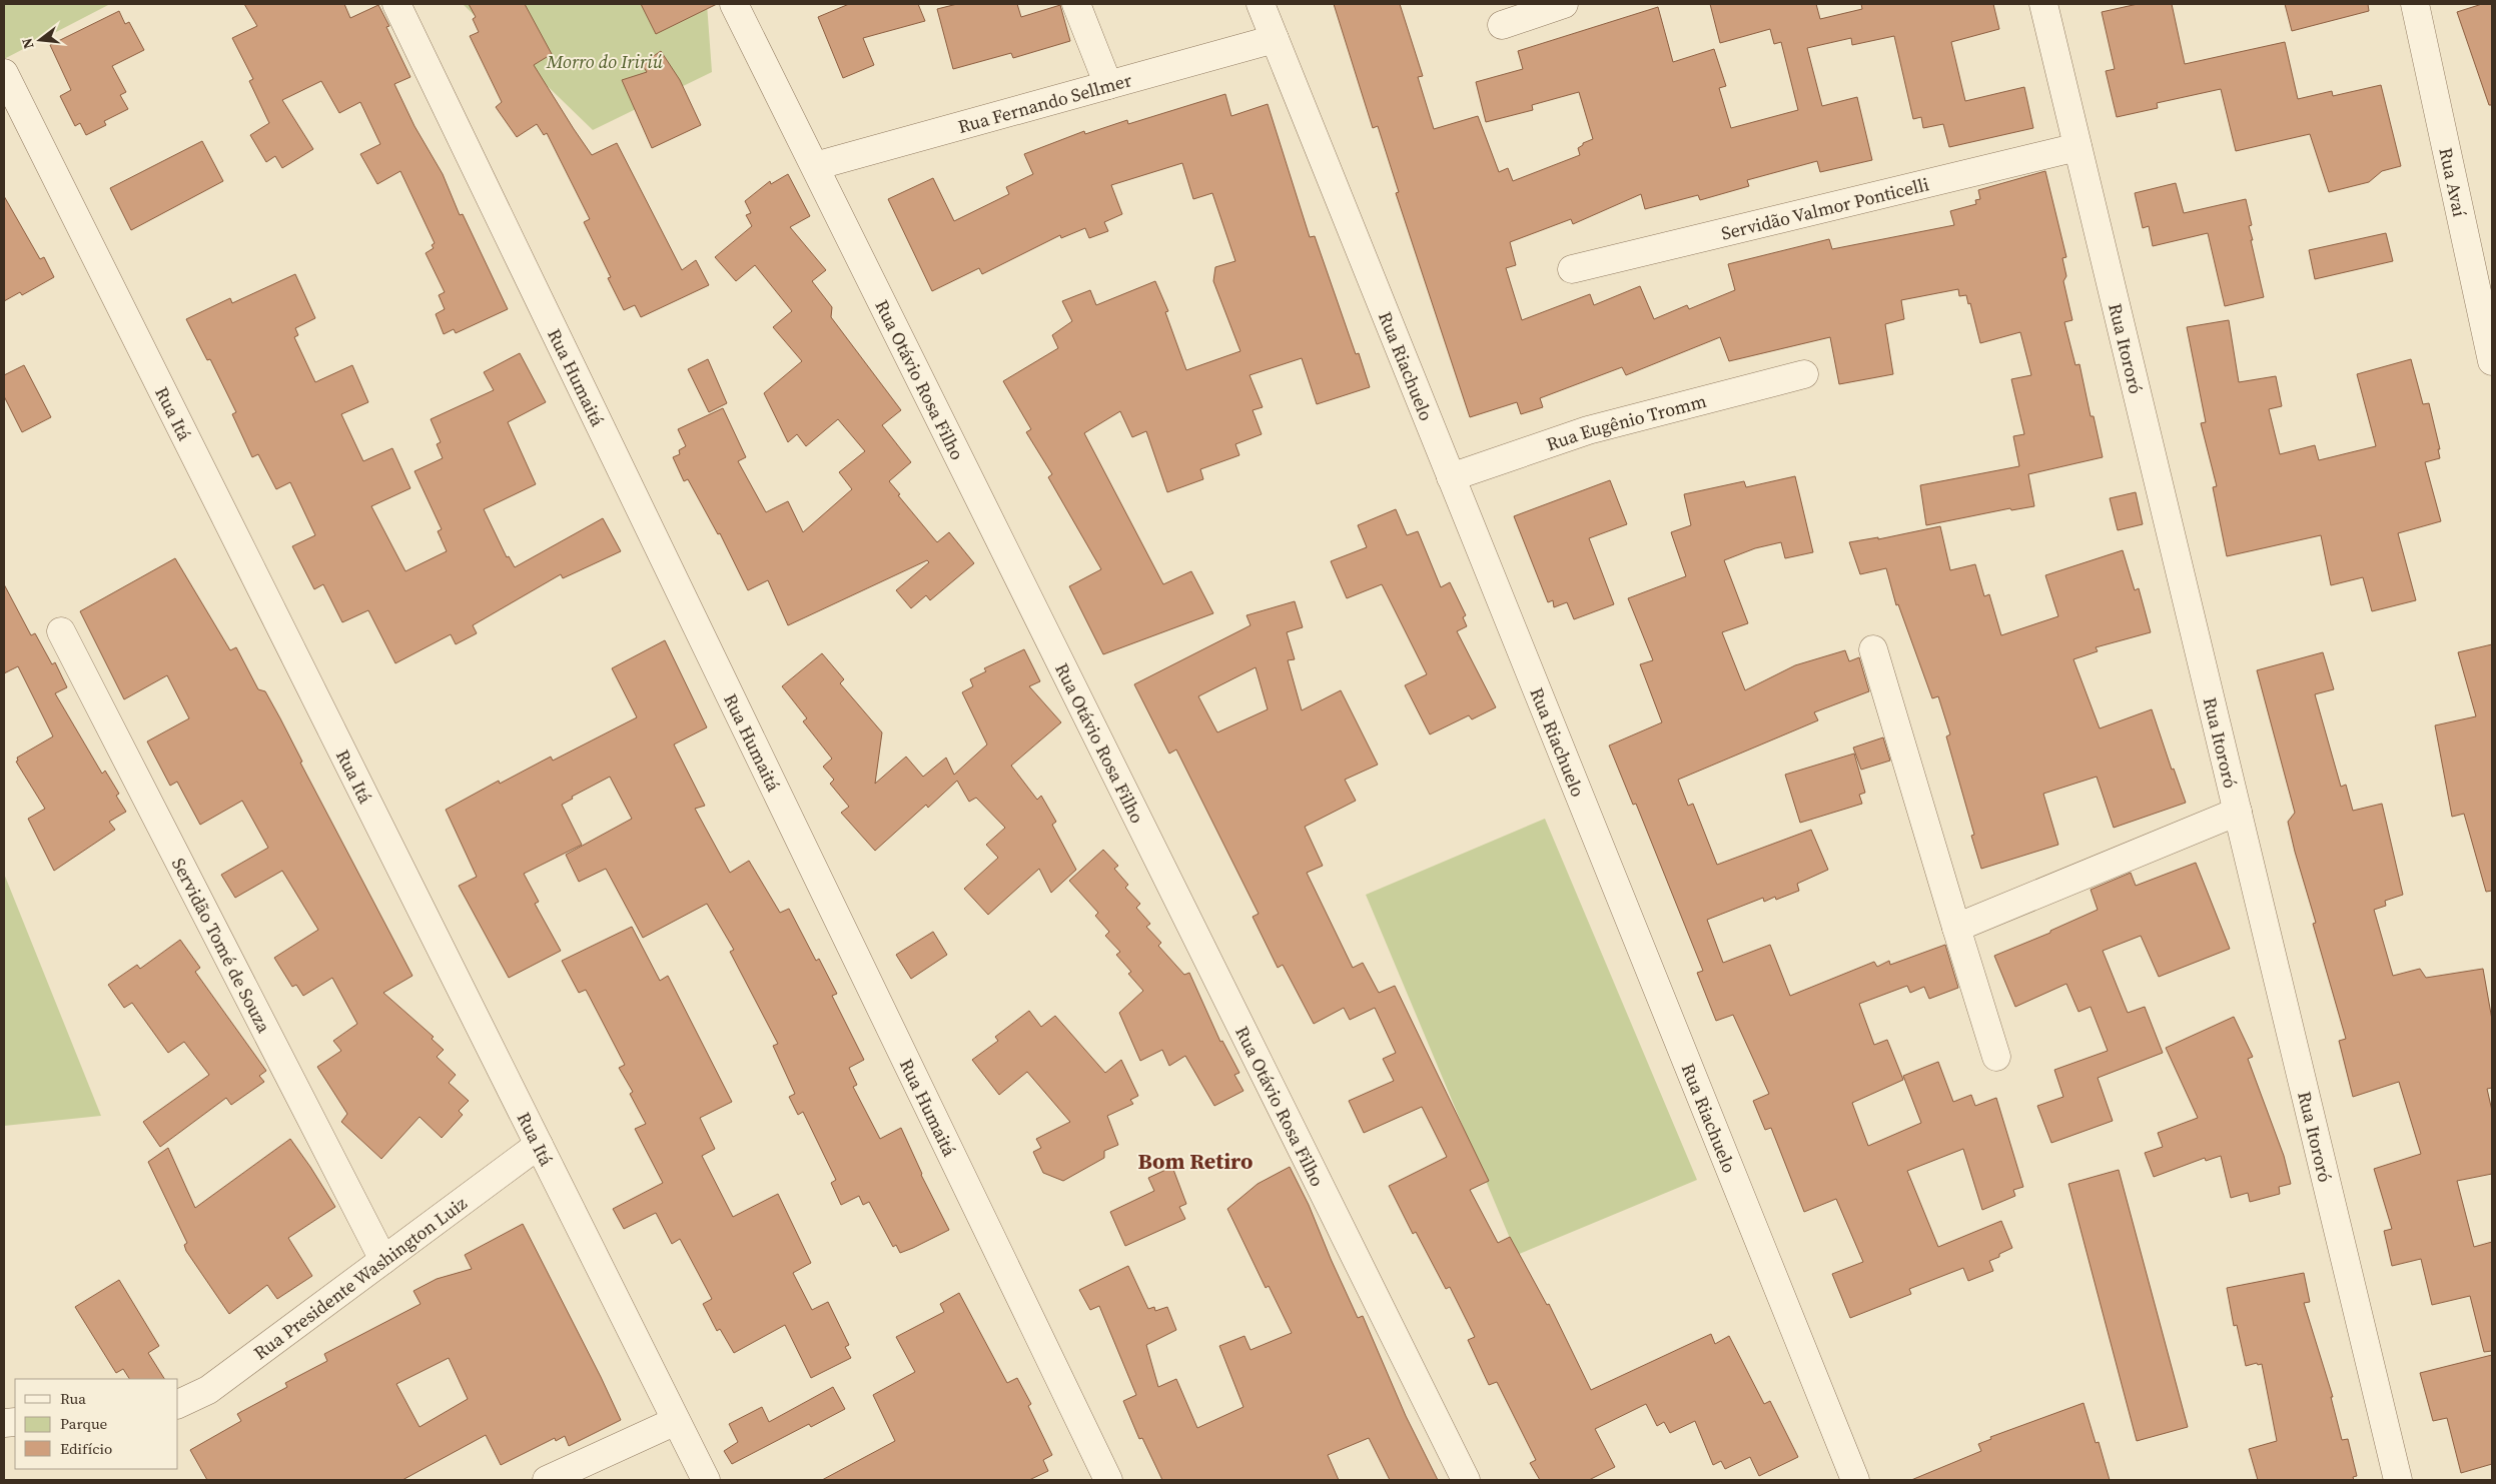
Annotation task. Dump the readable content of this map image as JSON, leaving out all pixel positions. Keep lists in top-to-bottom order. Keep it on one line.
{"streets":{"street":["Rua Fernando Sellmer","Rua Avaí","Servidão Valmor Ponticelli","Rua Itororó","Rua Riachuelo","Rua Humaitá","Rua Otávio Rosa Filho","Rua Itá","Rua Eugênio Tromm","Servidão Tomé de Souza","Rua Presidente Washington Luiz"]},"crossings":[["Rua Fernando Sellmer","Rua Riachuelo"],["Rua Fernando Sellmer","Rua Otávio Rosa Filho"],["Servidão Valmor Ponticelli","Rua Itororó"],["Rua Riachuelo","Rua Eugênio Tromm"],["Rua Itá","Rua Presidente Washington Luiz"],["Servidão Tomé de Souza","Rua Presidente Washington Luiz"]],"districts":["Bom Retiro"],"parks":["Morro do Iririú"],"legend":["Rua","Parque","Edifício"],"north":"left"}
